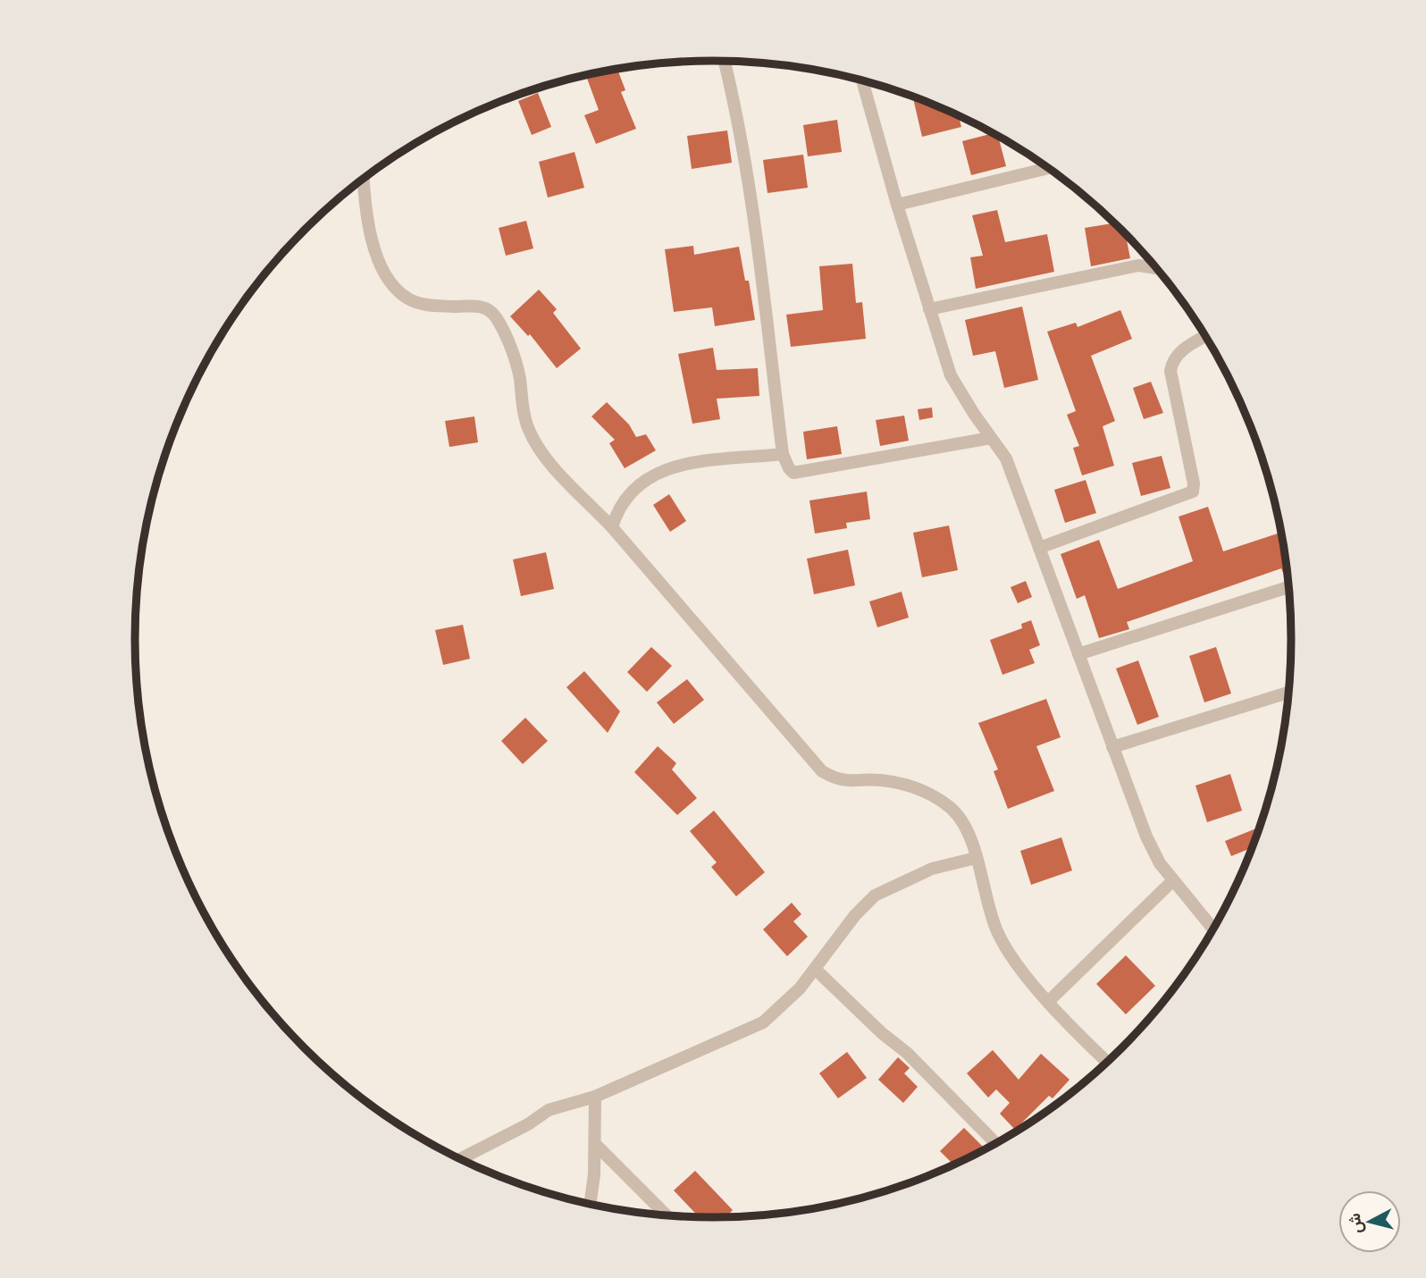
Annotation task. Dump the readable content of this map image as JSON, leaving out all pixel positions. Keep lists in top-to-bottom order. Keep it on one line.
{"north":"left"}
